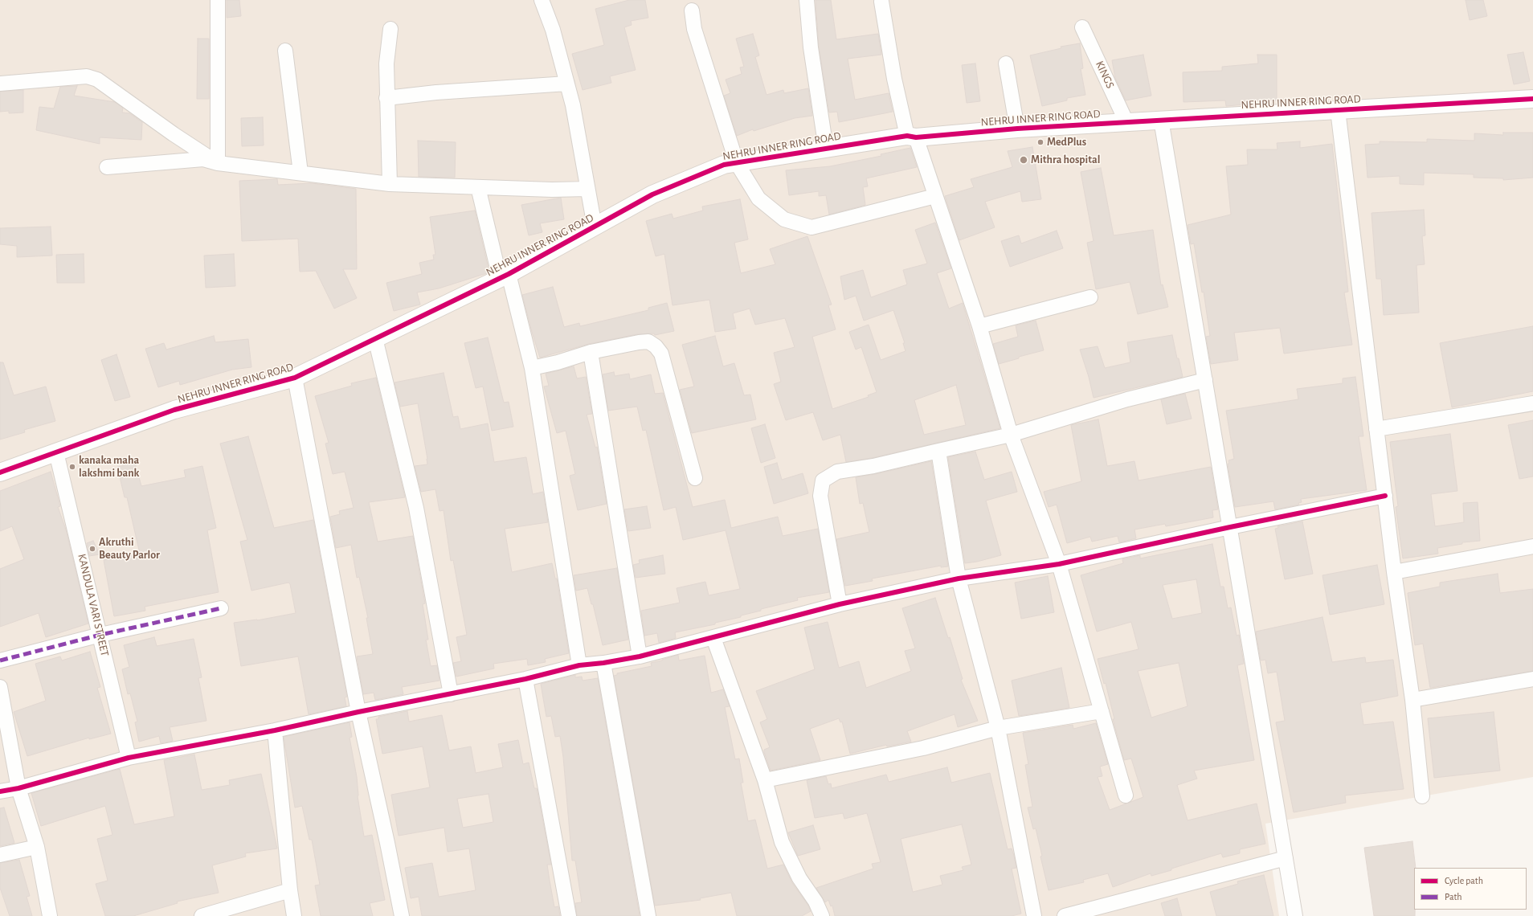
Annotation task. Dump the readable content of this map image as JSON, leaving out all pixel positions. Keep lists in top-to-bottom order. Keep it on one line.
{"streets":{"street":["KINGS","NEHRU INNER RING ROAD","KANDULA VARI STREET"]},"crossings":[["KINGS","NEHRU INNER RING ROAD"],["NEHRU INNER RING ROAD","KANDULA VARI STREET"]],"places":["MedPlus","Mithra hospital","kanaka maha lakshmi bank","Akruthi Beauty Parlor"],"legend":["Cycle path","Path"]}
